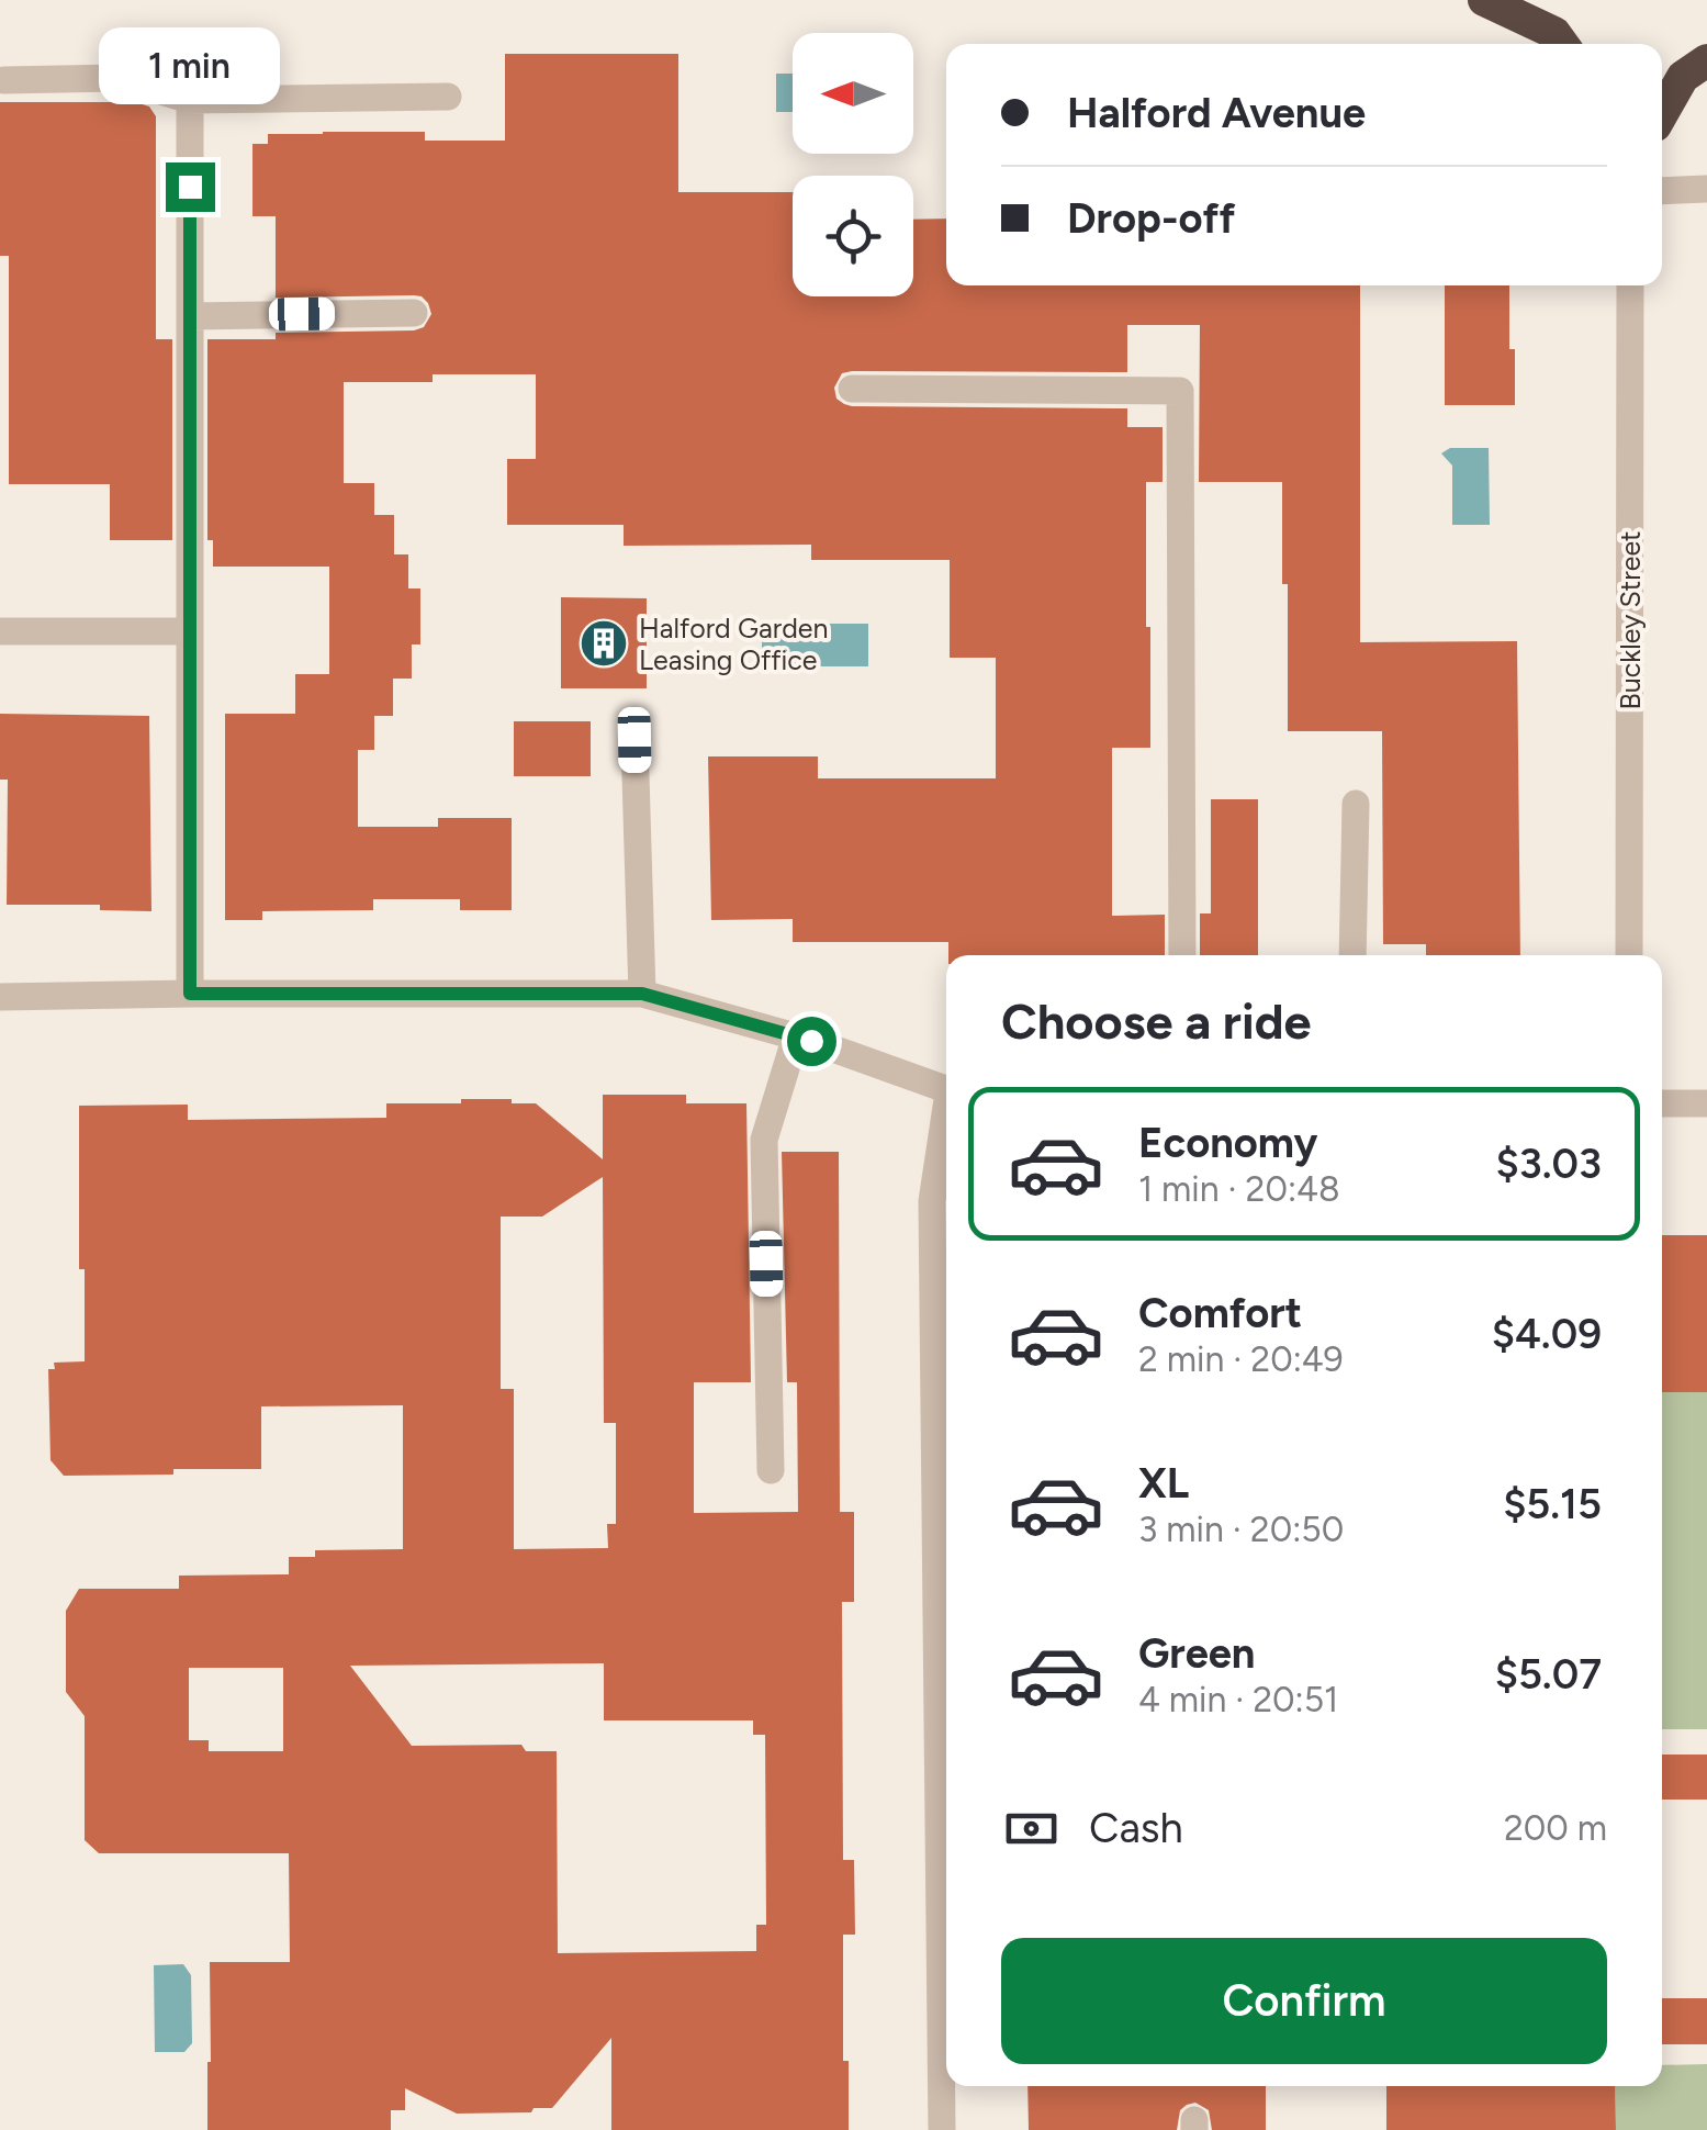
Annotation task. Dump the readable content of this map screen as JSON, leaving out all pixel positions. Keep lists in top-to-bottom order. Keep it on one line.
{"streets":{"street":["Buckley Street"]},"places":{"building":["Halford Garden Leasing Office"]},"north":"left","page":{"bubble":"1 min","banner":["Halford Avenue","Drop-off"],"heading":"Choose a ride","list":[{"name":"Economy","note":"1 min · 20:48","value":"$3.03"},{"name":"Comfort","note":"2 min · 20:49","value":"$4.09"},{"name":"XL","note":"3 min · 20:50","value":"$5.15"},{"name":"Green","note":"4 min · 20:51","value":"$5.07"}],"pay":["Cash","200 m"],"buttons":"Confirm"}}
